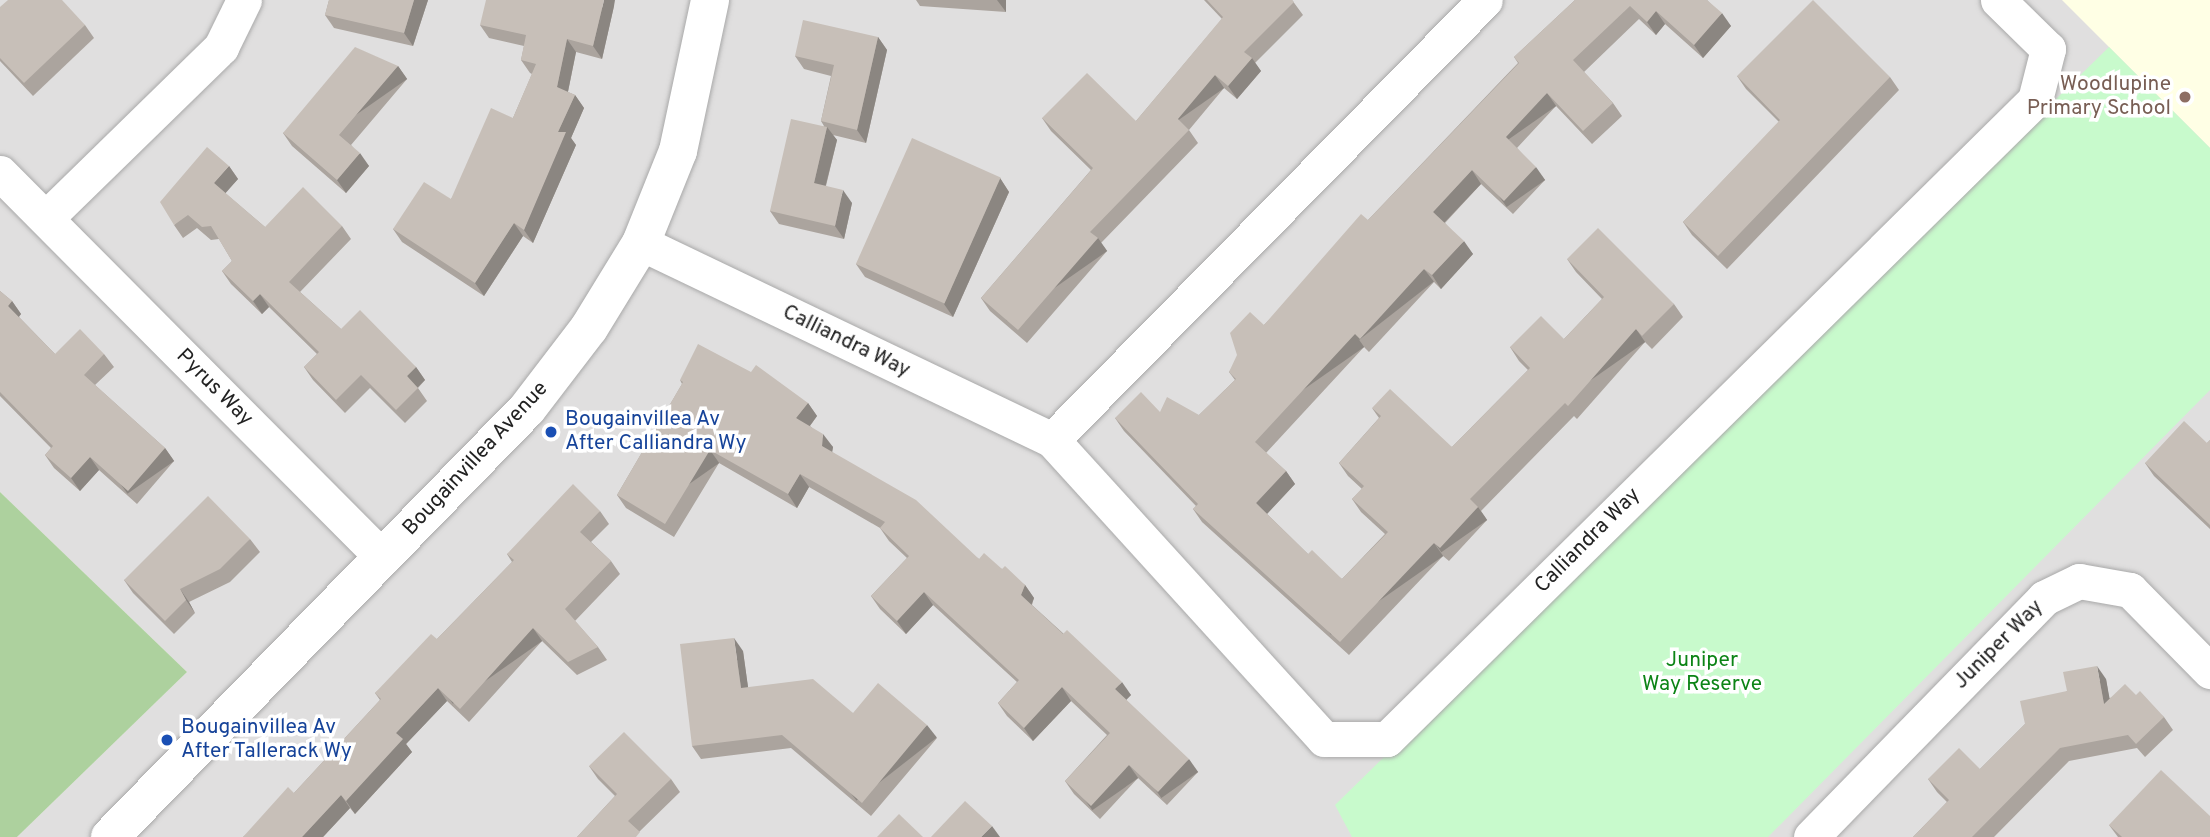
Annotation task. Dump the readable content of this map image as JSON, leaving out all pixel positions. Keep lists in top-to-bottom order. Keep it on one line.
{"streets":{"street":["Calliandra Way","Pyrus Way","Bougainvillea Avenue","Juniper Way"]},"crossings":[["Calliandra Way","Bougainvillea Avenue"],["Pyrus Way","Bougainvillea Avenue"]],"parks":["Juniper Way Reserve"],"places":["Woodlupine Primary School","Bougainvillea Av After Calliandra Wy","Bougainvillea Av After Tallerack Wy"]}
